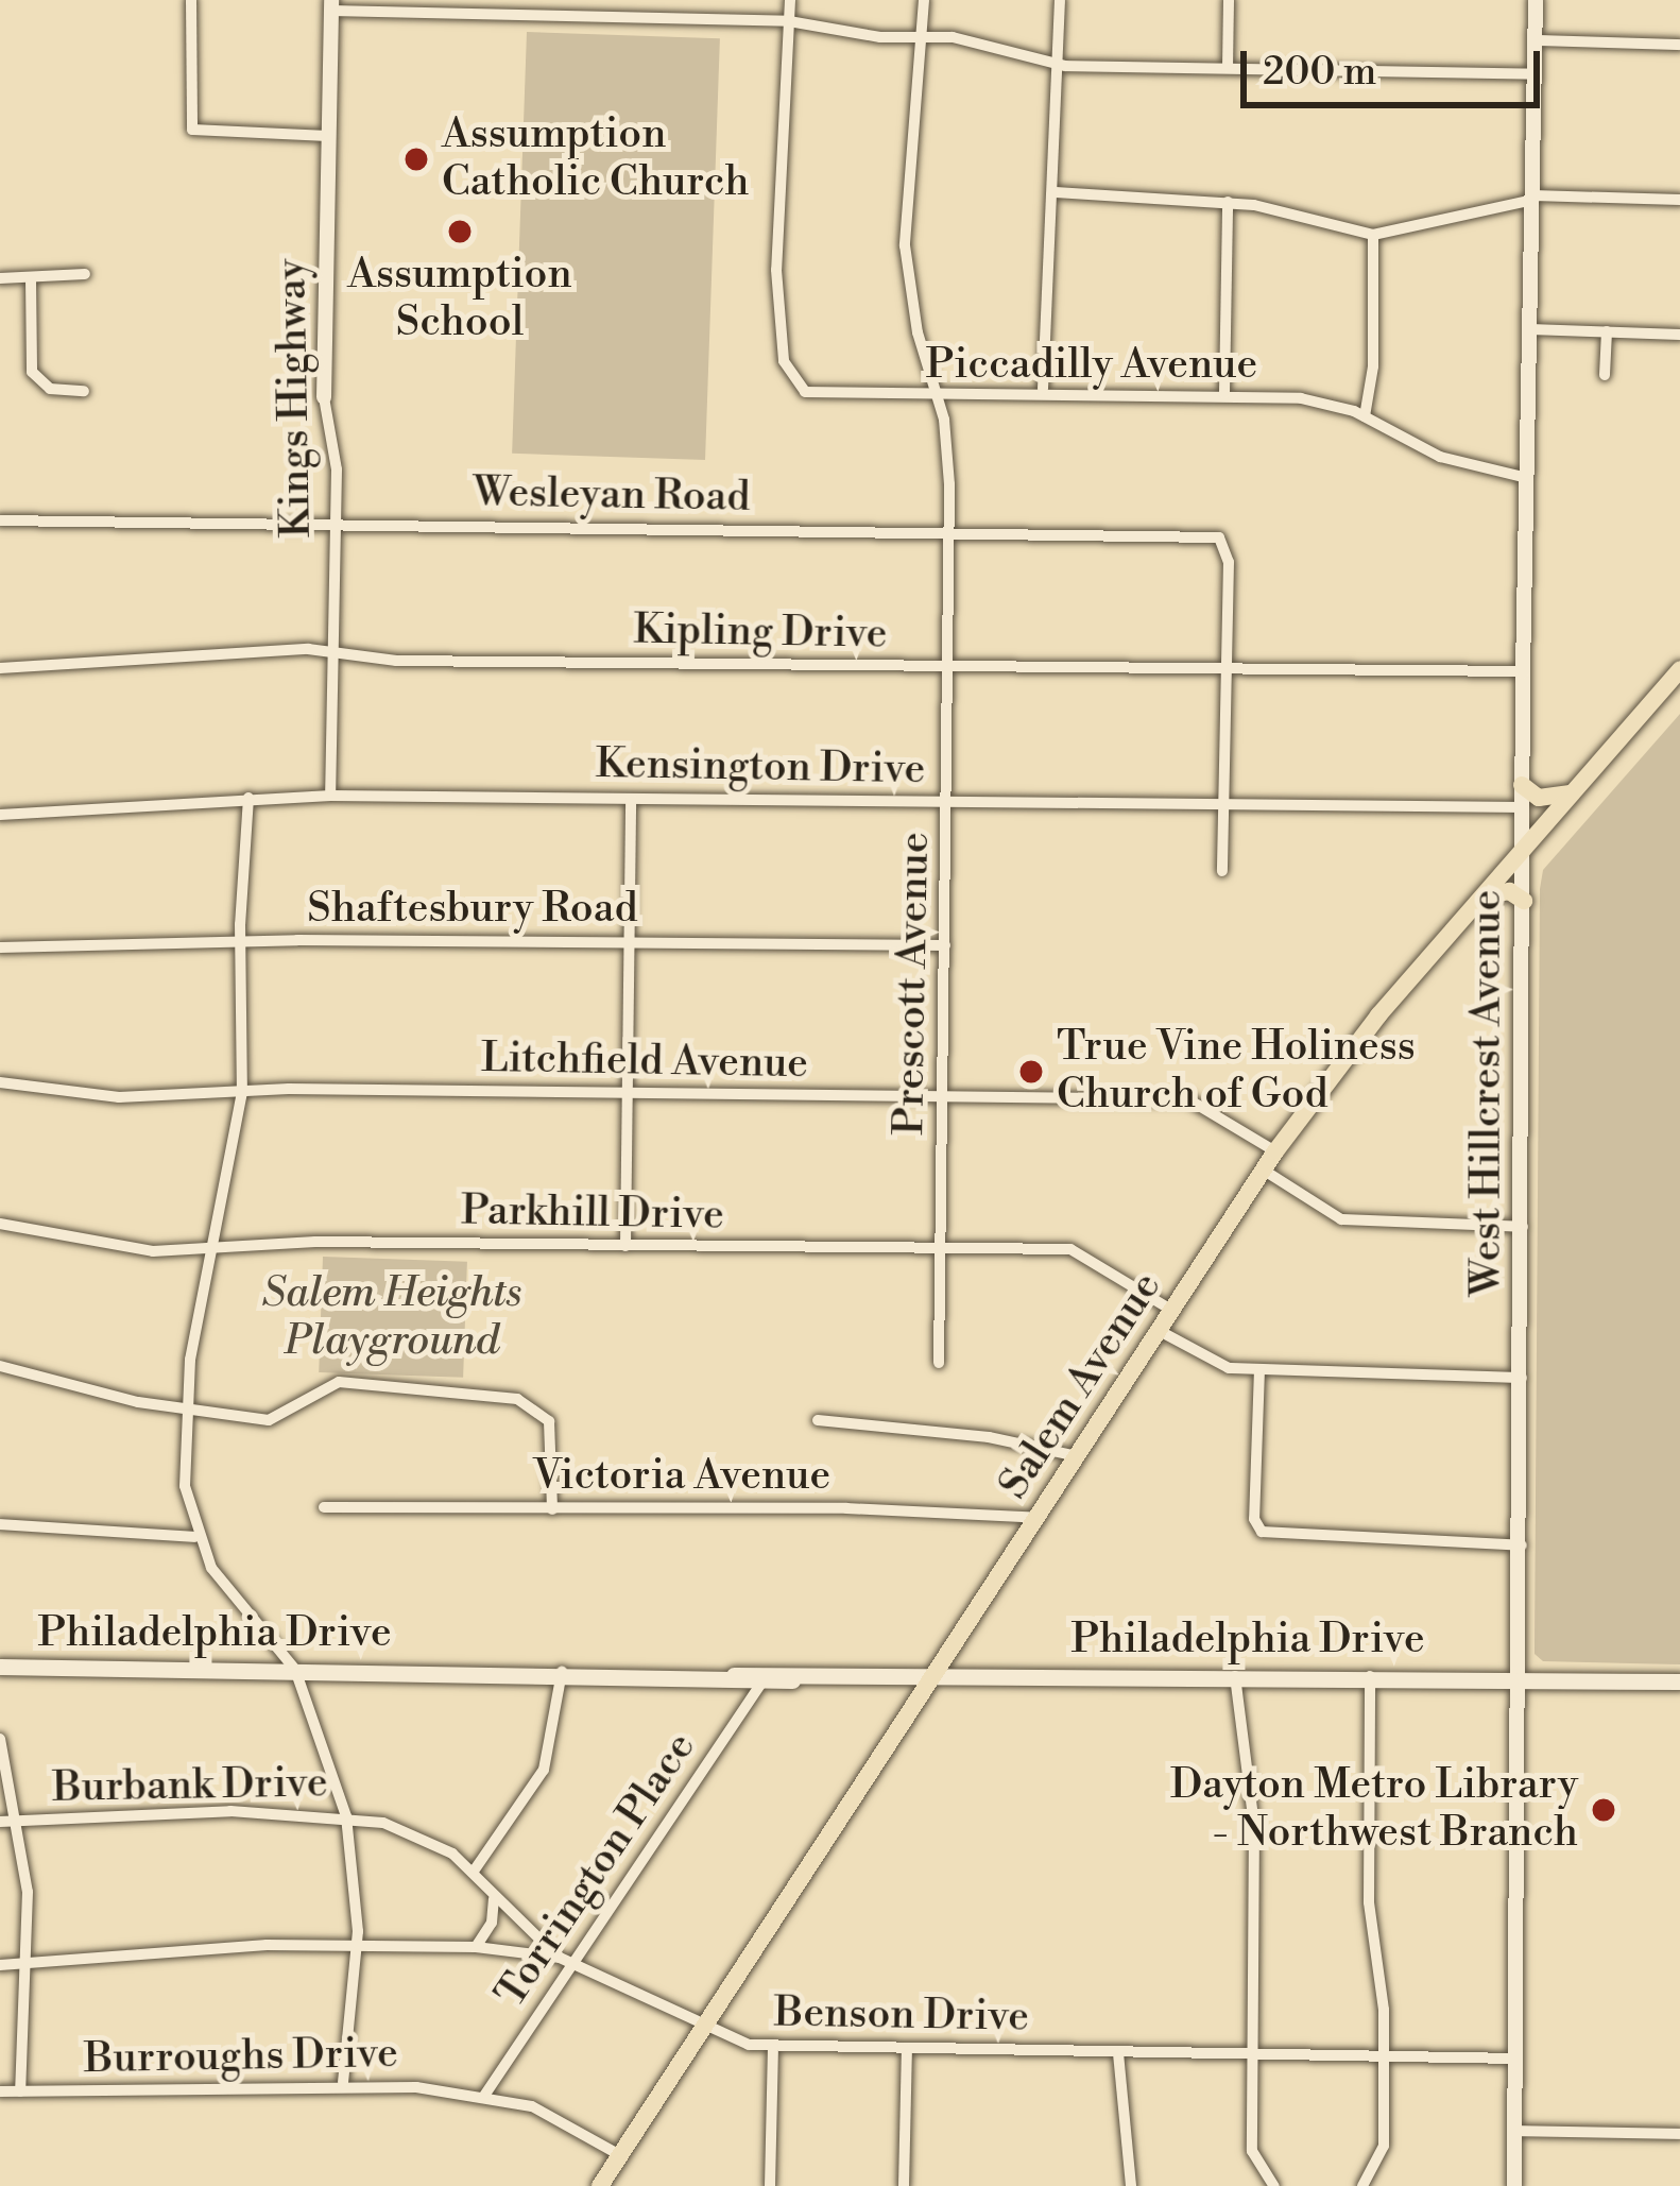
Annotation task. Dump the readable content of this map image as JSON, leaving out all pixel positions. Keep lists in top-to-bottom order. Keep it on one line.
{"streets":{"main road":["Salem Avenue","Philadelphia Drive"],"street":["Piccadilly Avenue","Kings Highway","Wesleyan Road","Kipling Drive","Kensington Drive","Shaftesbury Road","Prescott Avenue","Litchfield Avenue","West Hillcrest Avenue","Parkhill Drive","Victoria Avenue","Burbank Drive","Torrington Place","Benson Drive","Burroughs Drive"]},"crossings":[["Piccadilly Avenue","Prescott Avenue"],["Piccadilly Avenue","West Hillcrest Avenue"],["Kings Highway","Wesleyan Road"],["Kings Highway","Kipling Drive"],["Kings Highway","Kensington Drive"],["Wesleyan Road","Kipling Drive"],["Wesleyan Road","Prescott Avenue"],["Kipling Drive","Prescott Avenue"],["Kipling Drive","West Hillcrest Avenue"],["Kensington Drive","Prescott Avenue"],["Kensington Drive","West Hillcrest Avenue"],["Shaftesbury Road","Prescott Avenue"],["Prescott Avenue","Litchfield Avenue"],["Prescott Avenue","Parkhill Drive"],["Litchfield Avenue","Salem Avenue"],["West Hillcrest Avenue","Salem Avenue"],["West Hillcrest Avenue","Philadelphia Drive"],["West Hillcrest Avenue","Benson Drive"],["Parkhill Drive","Salem Avenue"],["Salem Avenue","Victoria Avenue"],["Salem Avenue","Philadelphia Drive"],["Salem Avenue","Benson Drive"],["Salem Avenue","Burroughs Drive"],["Philadelphia Drive","Torrington Place"],["Burbank Drive","Torrington Place"],["Burbank Drive","Benson Drive"],["Torrington Place","Benson Drive"],["Torrington Place","Burroughs Drive"]],"parks":["Salem Heights Playground"],"places":["Assumption Catholic Church","Assumption School","True Vine Holiness Church of God","Dayton Metro Library - Northwest Branch"],"scale_bar":"200 m"}
